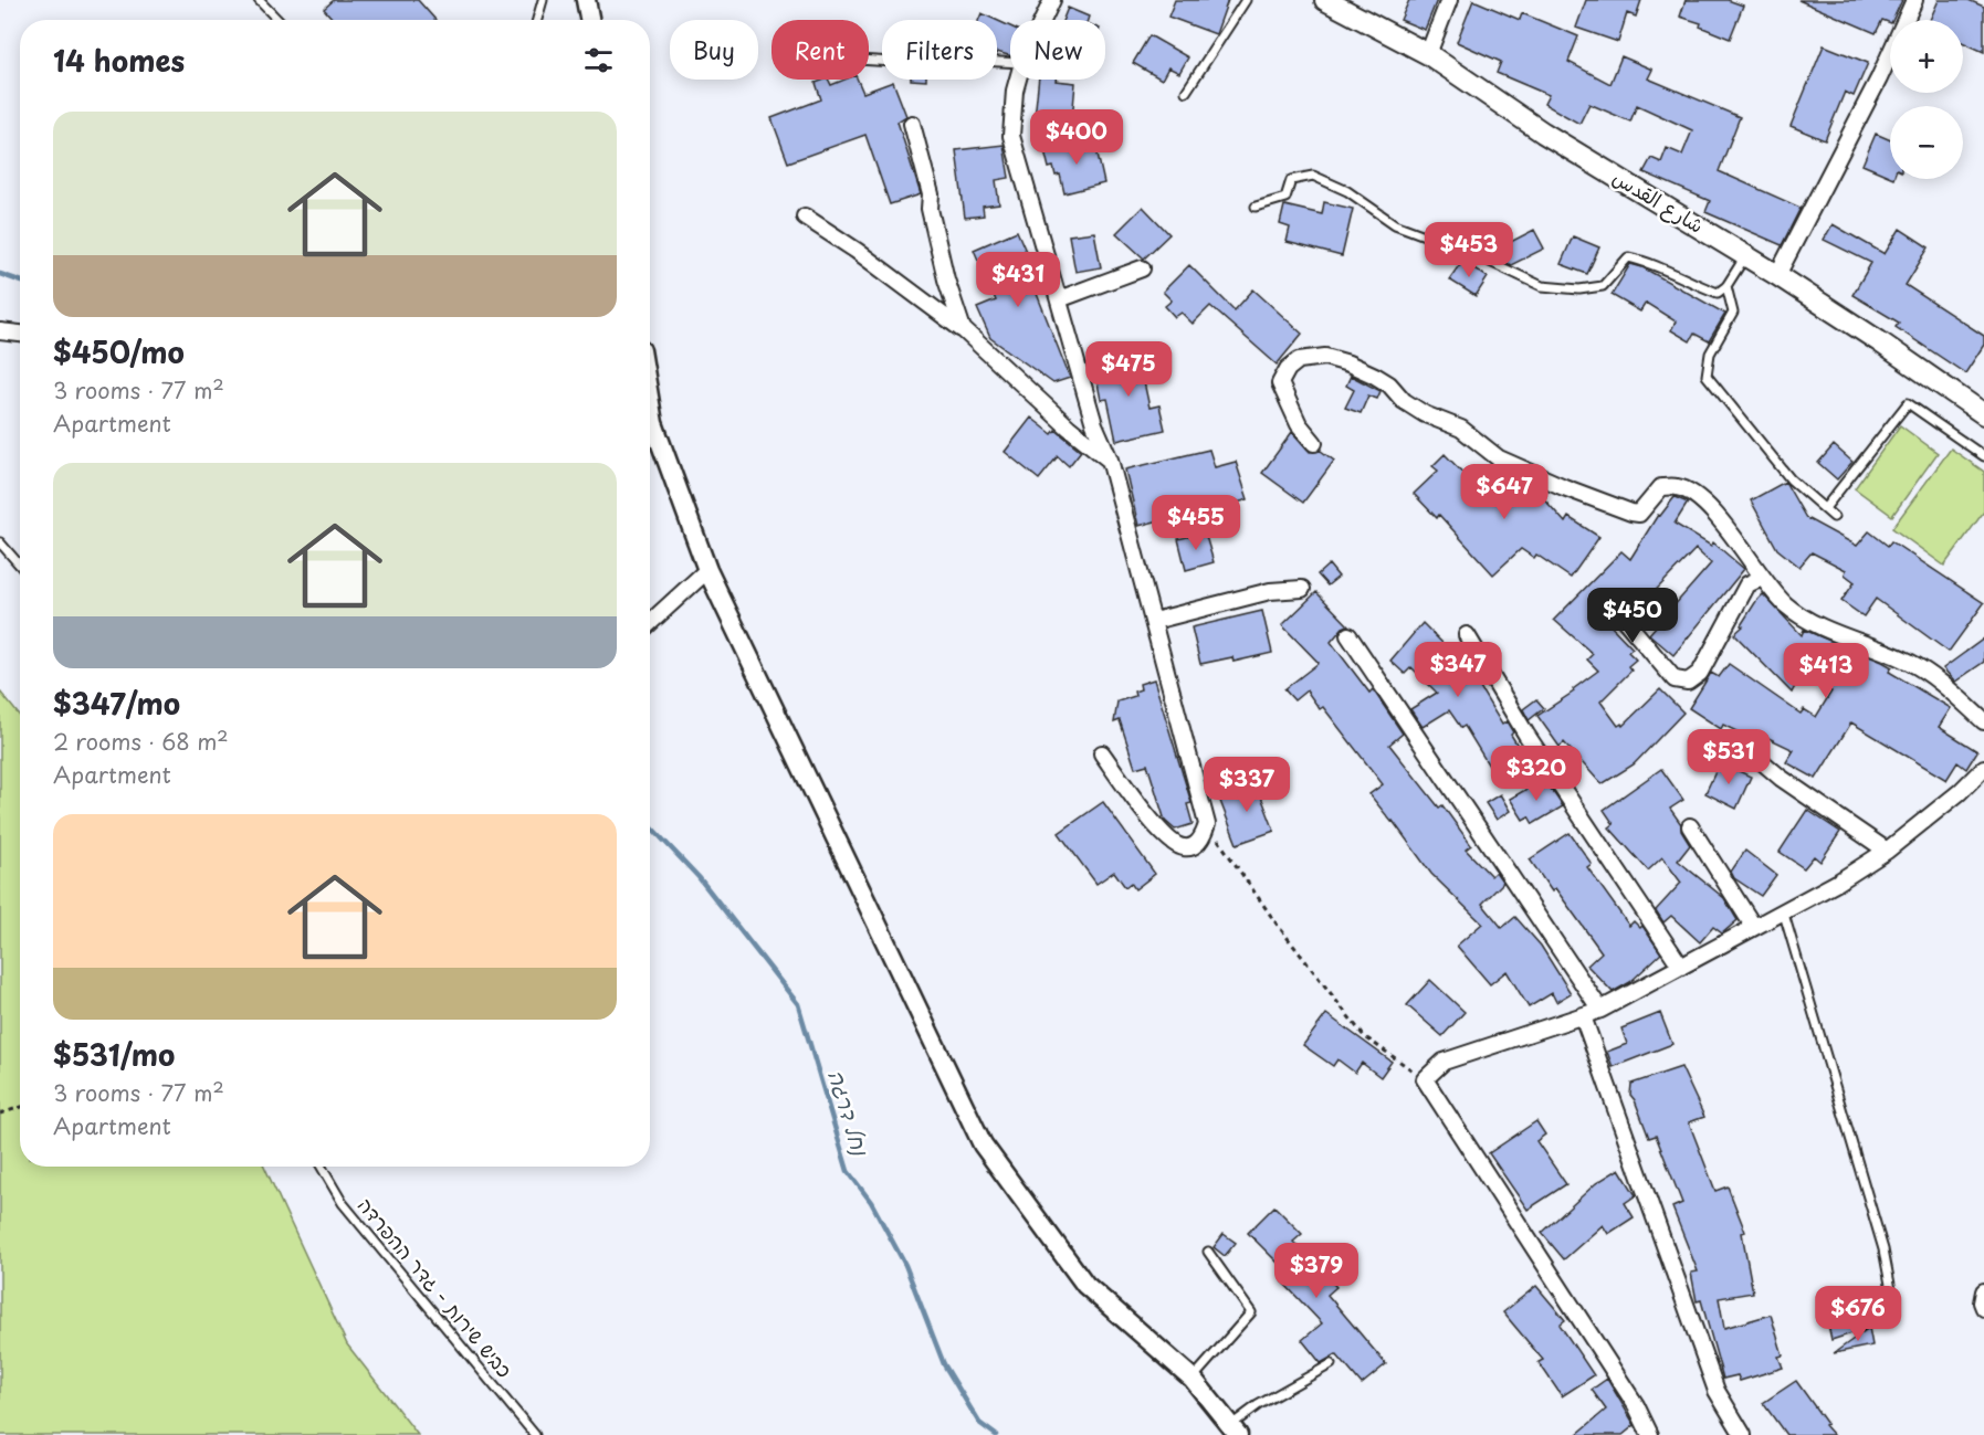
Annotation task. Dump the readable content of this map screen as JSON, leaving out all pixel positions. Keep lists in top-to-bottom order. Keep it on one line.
{"streets":{"main road":["شارع القدس"],"lane":["כביש שירות - גדר ההפרדה"]},"water":["נחל דרגה"],"page":{"map_buttons":["+","−"],"chip":["Buy","Rent","Filters","New"],"heading":"14 homes","list":[{"name":"$450/mo","note":"3 rooms · 77 m² · Apartment"},{"name":"$347/mo","note":"2 rooms · 68 m² · Apartment"},{"name":"$531/mo","note":"3 rooms · 77 m² · Apartment"}],"price":["$400","$453","$431","$475","$647","$455","$450","$347","$413","$531","$320","$337","$379","$676"]}}
